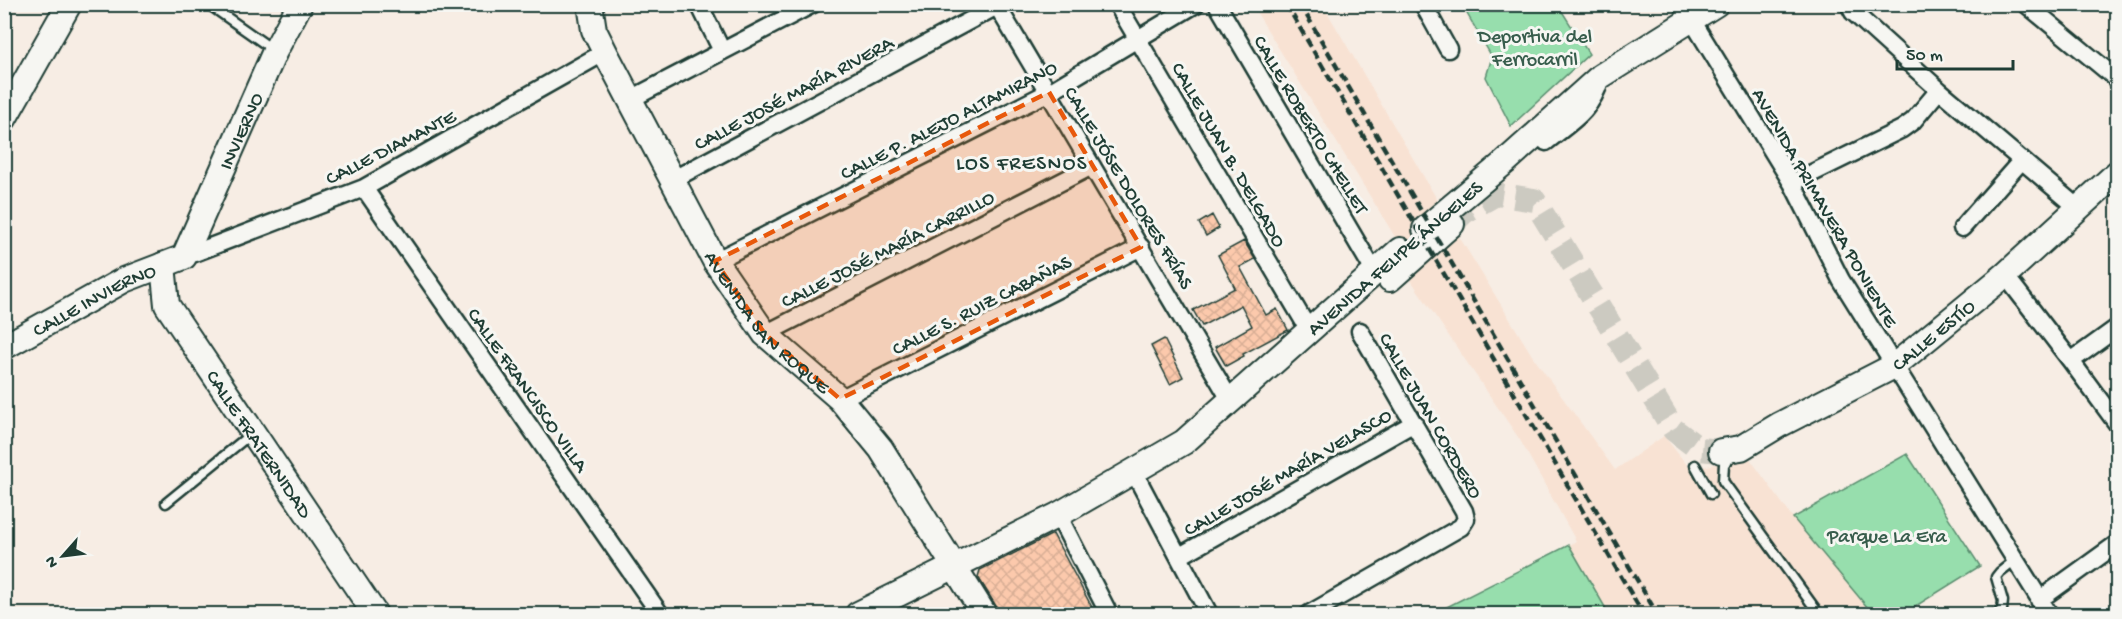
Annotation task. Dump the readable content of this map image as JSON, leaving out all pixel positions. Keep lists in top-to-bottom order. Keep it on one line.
{"streets":{"street":["CALLE JOSÉ MARÍA RIVERA","CALLE P. ALEJO ALTAMIRANO","CALLE ROBERTO CHELLET","INVIERNO","CALLE DIAMANTE","CALLE JUAN B. DELGADO","CALLE JÓSE DOLORES FRÍAS","AVENIDA PRIMAVERA PONIENTE","CALLE JOSÉ MARÍA CARRILLO","AVENIDA FELIPE ÁNGELES","CALLE INVIERNO","CALLE S. RUIZ CABAÑAS","AVENIDA SAN ROQUE","CALLE ESTÍO","CALLE FRANCISCO VILLA","CALLE JUAN CORDERO","CALLE FRATERNIDAD","CALLE JOSÉ MARÍA VELASCO"]},"crossings":[["CALLE JOSÉ MARÍA RIVERA","CALLE JÓSE DOLORES FRÍAS"],["CALLE JOSÉ MARÍA RIVERA","AVENIDA SAN ROQUE"],["CALLE P. ALEJO ALTAMIRANO","CALLE JUAN B. DELGADO"],["CALLE P. ALEJO ALTAMIRANO","CALLE JÓSE DOLORES FRÍAS"],["CALLE P. ALEJO ALTAMIRANO","AVENIDA SAN ROQUE"],["INVIERNO","CALLE DIAMANTE"],["INVIERNO","CALLE INVIERNO"],["INVIERNO","CALLE FRATERNIDAD"],["CALLE DIAMANTE","CALLE INVIERNO"],["CALLE DIAMANTE","AVENIDA SAN ROQUE"],["CALLE DIAMANTE","CALLE FRANCISCO VILLA"],["CALLE DIAMANTE","CALLE FRATERNIDAD"],["CALLE JÓSE DOLORES FRÍAS","CALLE JOSÉ MARÍA CARRILLO"],["CALLE JÓSE DOLORES FRÍAS","CALLE S. RUIZ CABAÑAS"],["AVENIDA PRIMAVERA PONIENTE","AVENIDA FELIPE ÁNGELES"],["AVENIDA PRIMAVERA PONIENTE","CALLE ESTÍO"],["CALLE JOSÉ MARÍA CARRILLO","AVENIDA SAN ROQUE"],["AVENIDA FELIPE ÁNGELES","AVENIDA SAN ROQUE"],["CALLE INVIERNO","CALLE FRATERNIDAD"],["CALLE S. RUIZ CABAÑAS","AVENIDA SAN ROQUE"],["CALLE JUAN CORDERO","CALLE JOSÉ MARÍA VELASCO"]],"districts":["LOS FRESNOS"],"parks":["Deportiva del Ferrocarril","Parque La Era"],"scale_bar":"50 m","north":"bottom left"}
